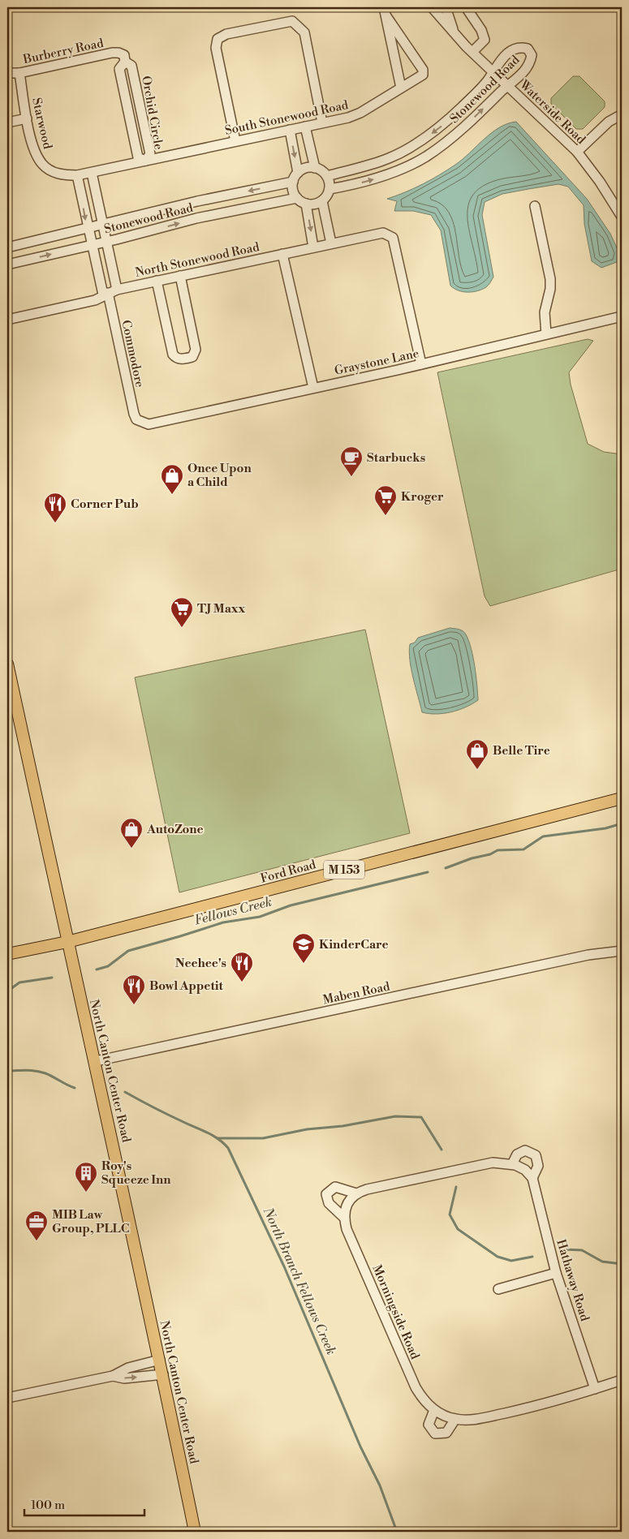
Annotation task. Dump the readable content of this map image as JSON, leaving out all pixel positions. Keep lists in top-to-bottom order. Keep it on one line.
{"streets":{"main road":["M 153","Ford Road","North Canton Center Road"],"street":["Burberry Road","Stonewood Road","Waterside Road","Orchid Circle","South Stonewood Road","Starwood","North Stonewood Road","Commodore","Graystone Lane","Maben Road","Hathaway Road","Morningside Road"]},"crossings":[["Burberry Road","Orchid Circle"],["Burberry Road","Starwood"],["Stonewood Road","Waterside Road"],["Orchid Circle","South Stonewood Road"],["South Stonewood Road","Starwood"],["North Stonewood Road","Commodore"],["North Stonewood Road","Graystone Lane"],["Commodore","Graystone Lane"],["Ford Road","North Canton Center Road"],["Maben Road","North Canton Center Road"],["Hathaway Road","Morningside Road"]],"water":["Fellows Creek","North Branch Fellows Creek"],"places":{"cafe":["Starbucks"],"shop":["Once Upon a Child","Belle Tire","AutoZone"],"supermarket":["Kroger","TJ Maxx"],"restaurant":["Corner Pub","Neehee's","Bowl Appetit"],"school or university":["KinderCare"],"building":["Roy's Squeeze Inn"],"office":["MIB Law Group, PLLC"]},"scale_bar":"100 m"}
